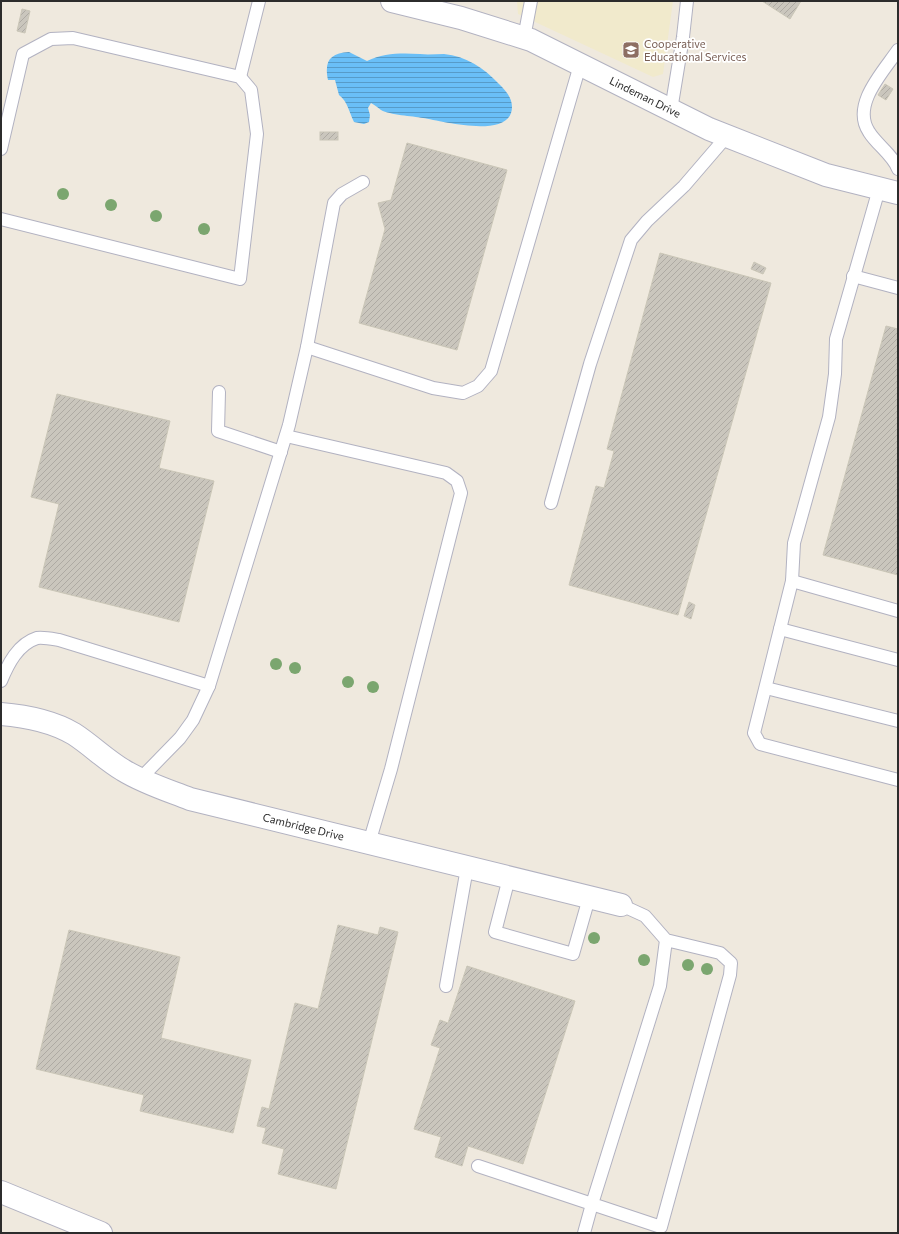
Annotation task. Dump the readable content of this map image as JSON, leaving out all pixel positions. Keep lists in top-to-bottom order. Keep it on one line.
{"streets":{"street":["Lindeman Drive","Cambridge Drive"]},"places":{"school or university":["Cooperative Educational Services"]}}
